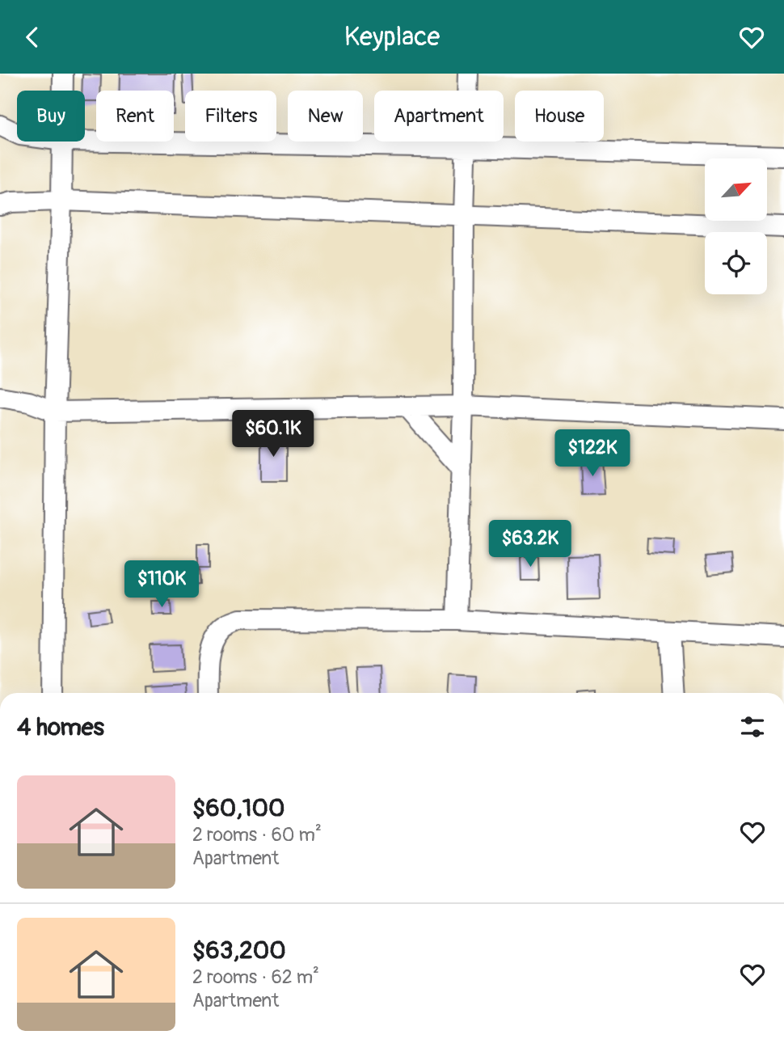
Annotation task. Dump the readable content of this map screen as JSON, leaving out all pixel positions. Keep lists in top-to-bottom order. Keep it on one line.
{"north":"top right","page":{"header":"Keyplace","chip":["Buy","Rent","Filters","New","Apartment","House"],"price":["$60.1K","$122K","$63.2K","$110K"],"heading":"4 homes","list":[{"name":"$60,100","note":"2 rooms · 60 m² · Apartment"},{"name":"$63,200","note":"2 rooms · 62 m² · Apartment"}]}}
